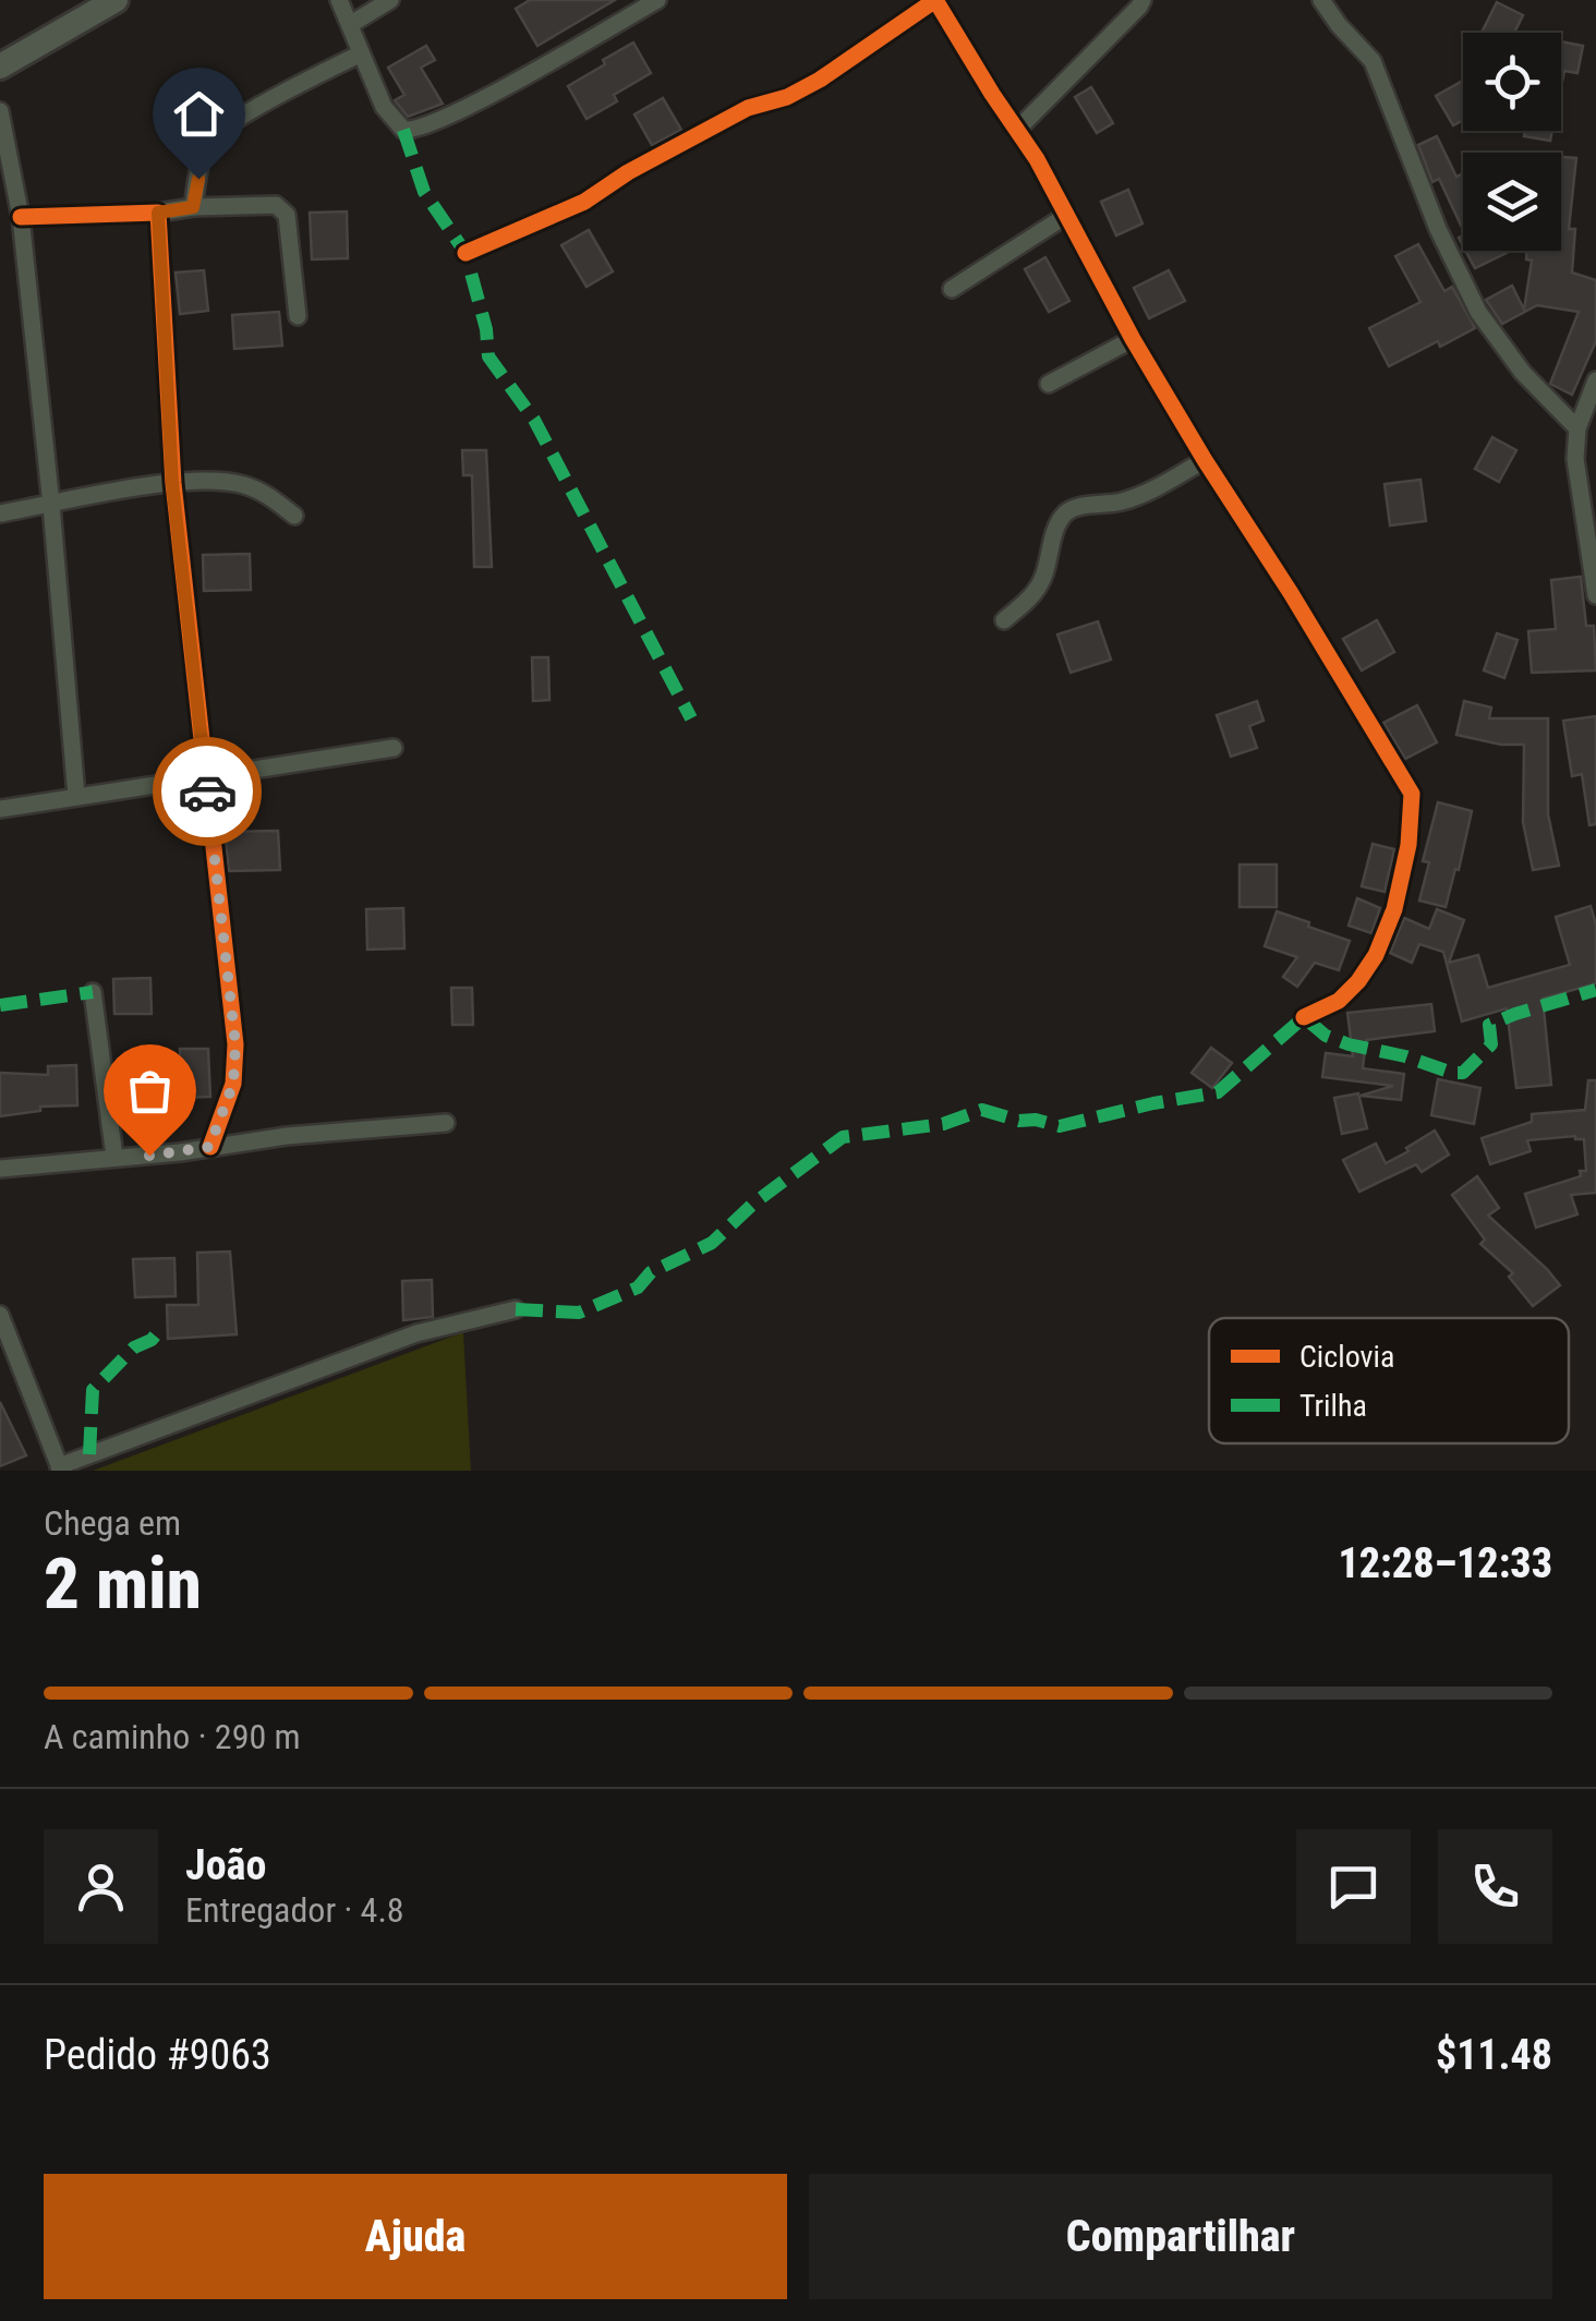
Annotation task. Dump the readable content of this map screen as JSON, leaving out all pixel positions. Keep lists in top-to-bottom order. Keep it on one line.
{"legend":["Ciclovia","Trilha"],"page":{"heading":["2 min","Chega em","12:28–12:33"],"panel":["João","Entregador · 4.8","Pedido #9063","$11.48"],"bar":"A caminho · 290 m","buttons":["Ajuda","Compartilhar"]}}
